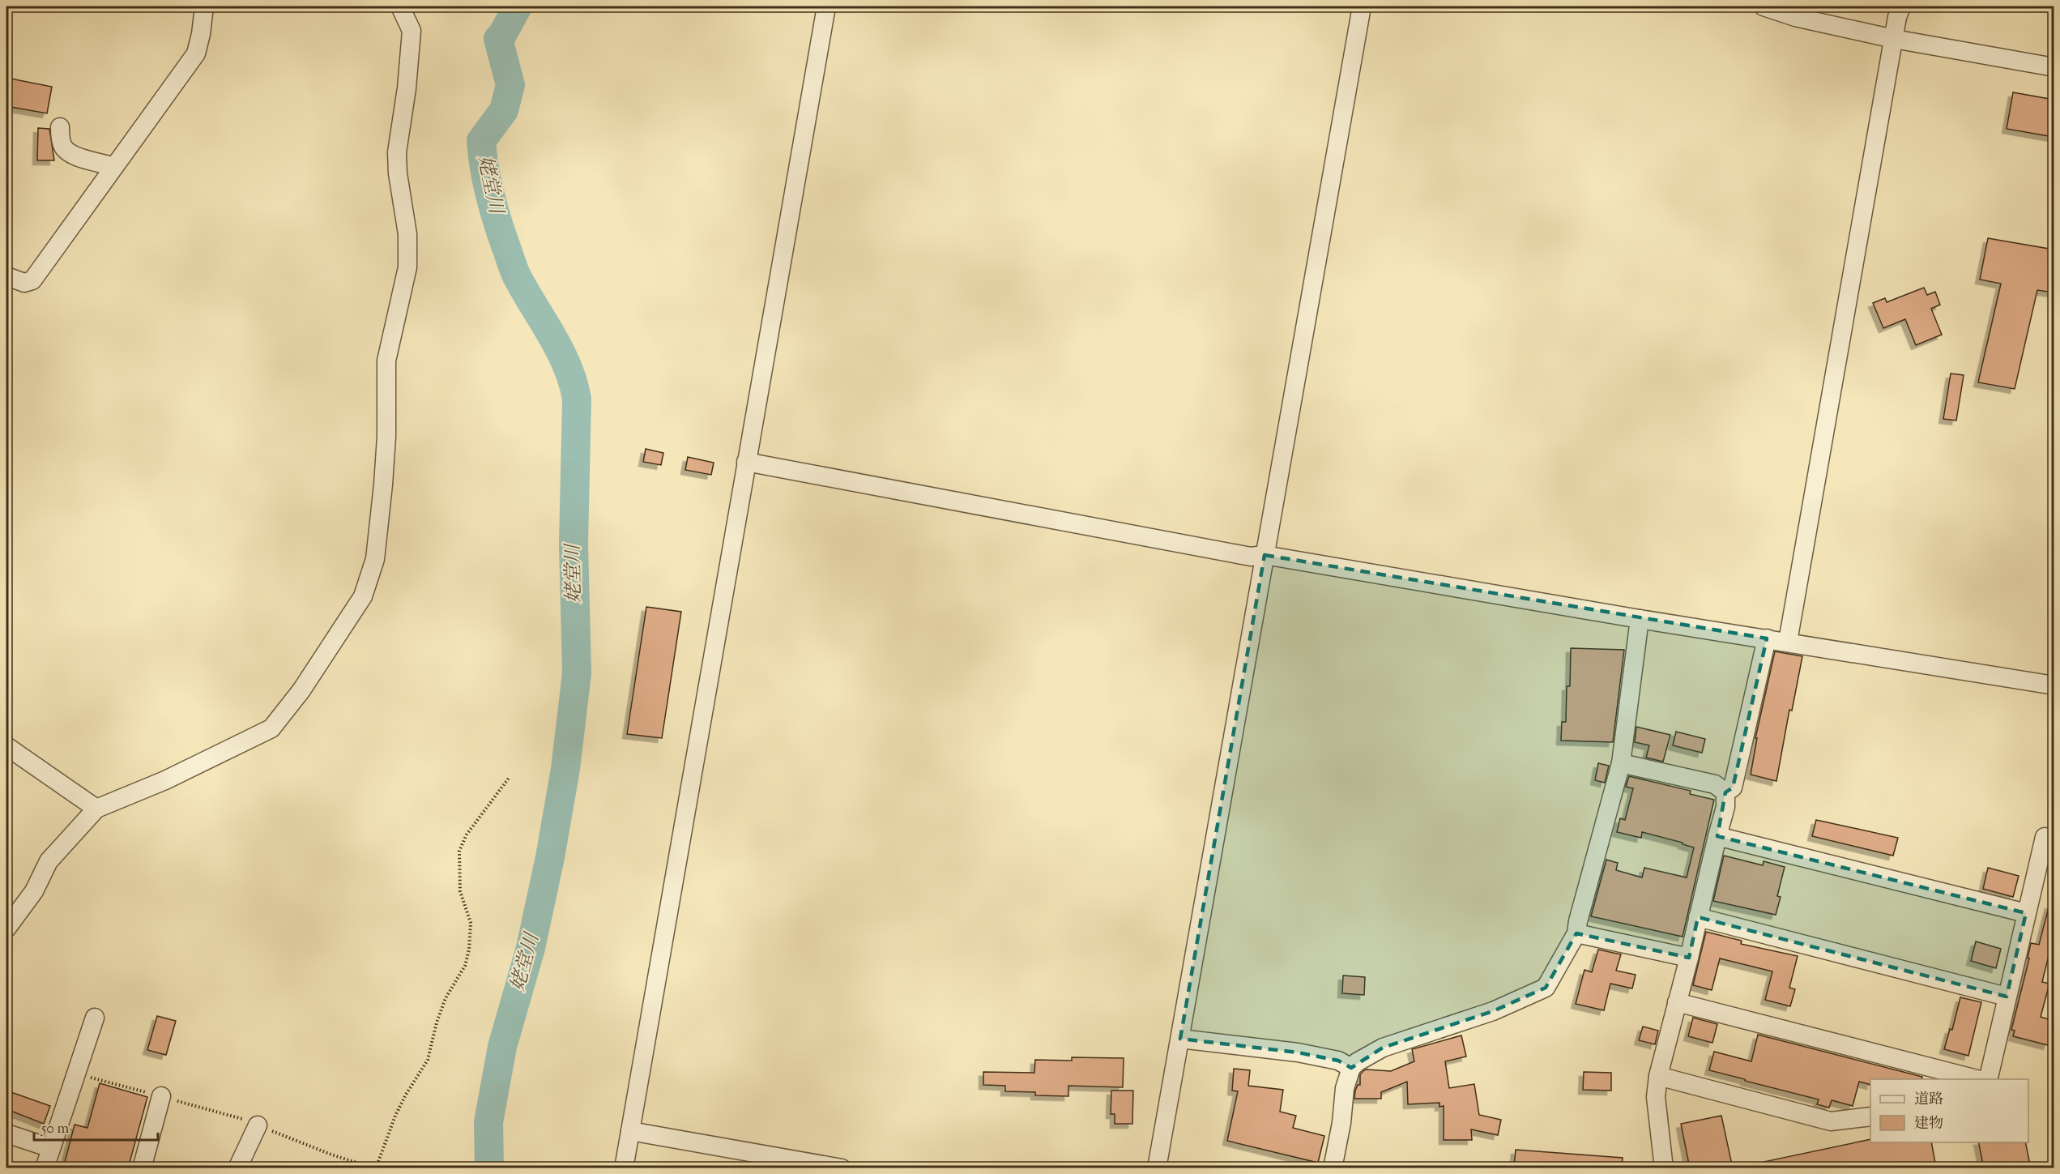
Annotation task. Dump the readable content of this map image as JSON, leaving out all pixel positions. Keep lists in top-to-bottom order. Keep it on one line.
{"water":["姥堂川"],"legend":["道路","建物"],"scale_bar":"50 m"}
